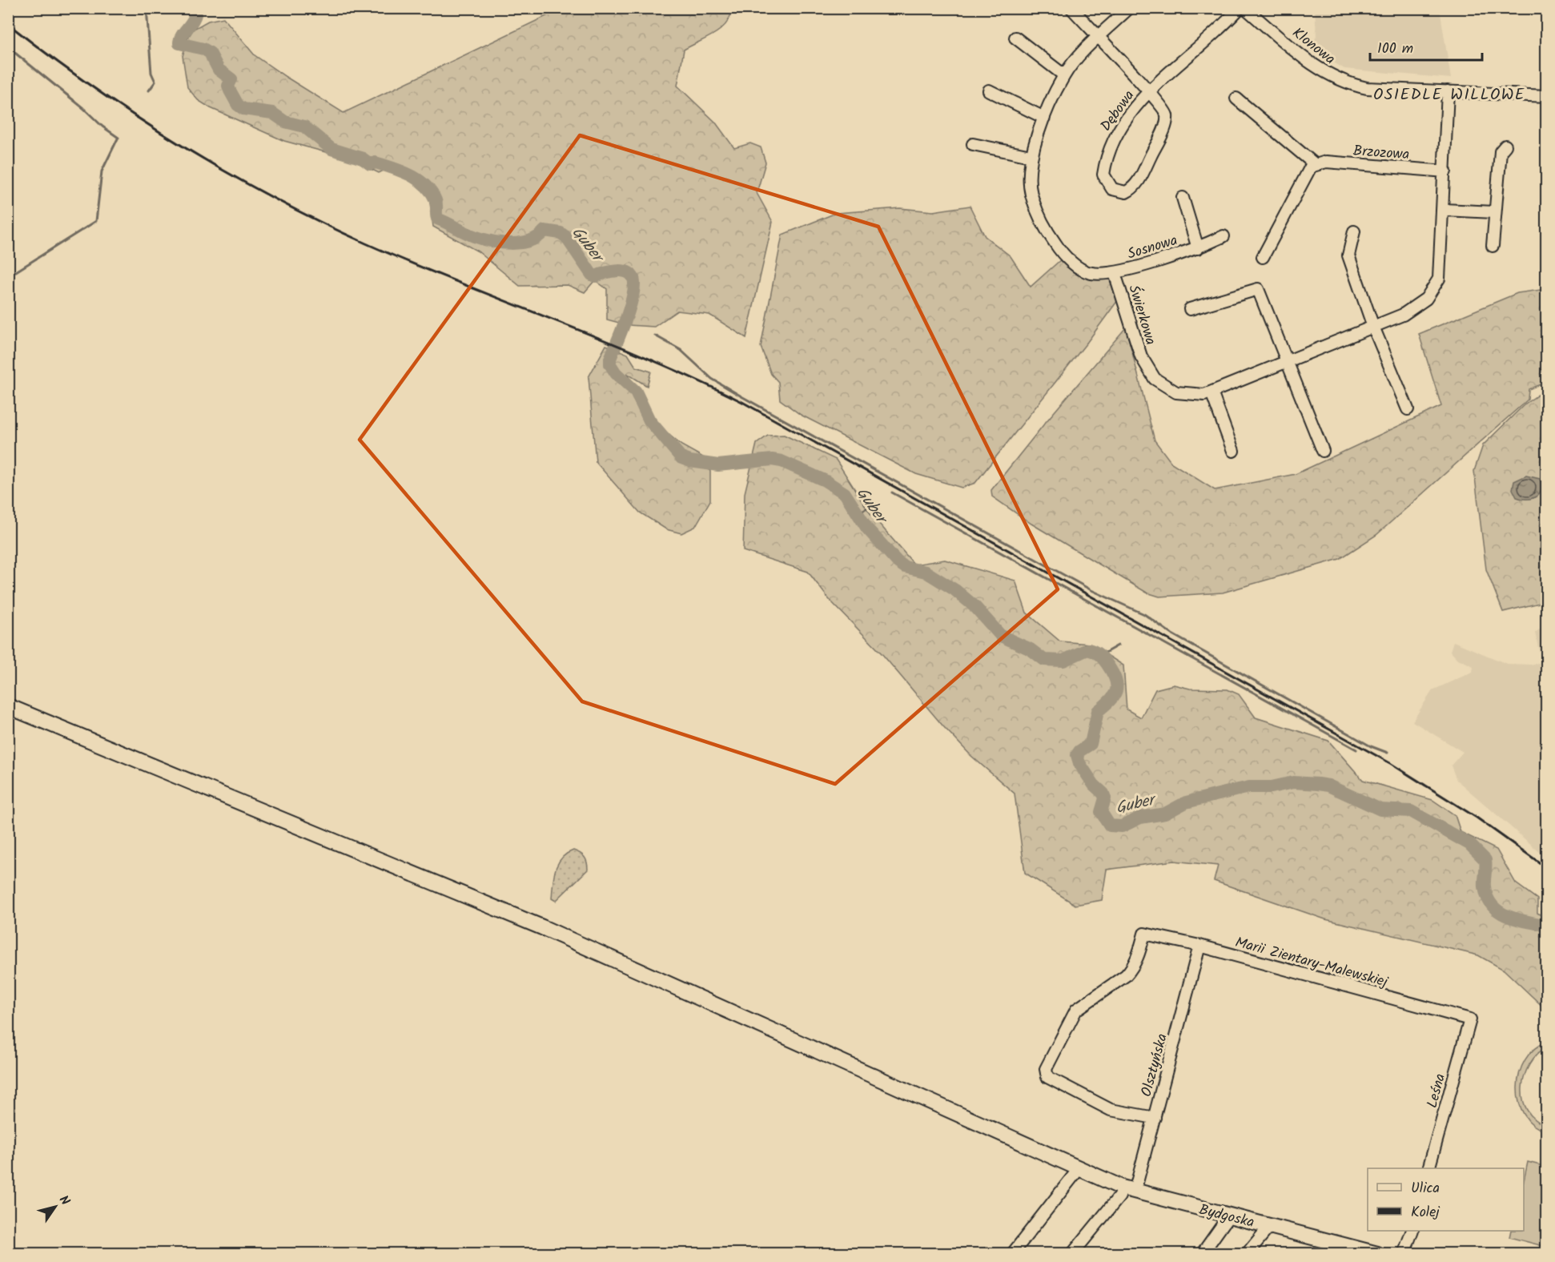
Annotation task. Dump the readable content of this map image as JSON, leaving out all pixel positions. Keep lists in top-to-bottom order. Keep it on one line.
{"streets":{"main road":["Bydgoska"],"street":["Klonowa","Dębowa","Brzozowa","Sosnowa","Świerkowa","Marii Zientary-Malewskiej","Olsztyńska","Leśna"]},"crossings":[["Klonowa","Świerkowa"],["Brzozowa","Świerkowa"],["Sosnowa","Świerkowa"],["Marii Zientary-Malewskiej","Olsztyńska"],["Marii Zientary-Malewskiej","Leśna"],["Olsztyńska","Bydgoska"]],"districts":["OSIEDLE WILLOWE"],"water":["Guber"],"legend":["Ulica","Kolej"],"scale_bar":"100 m","north":"top right"}
